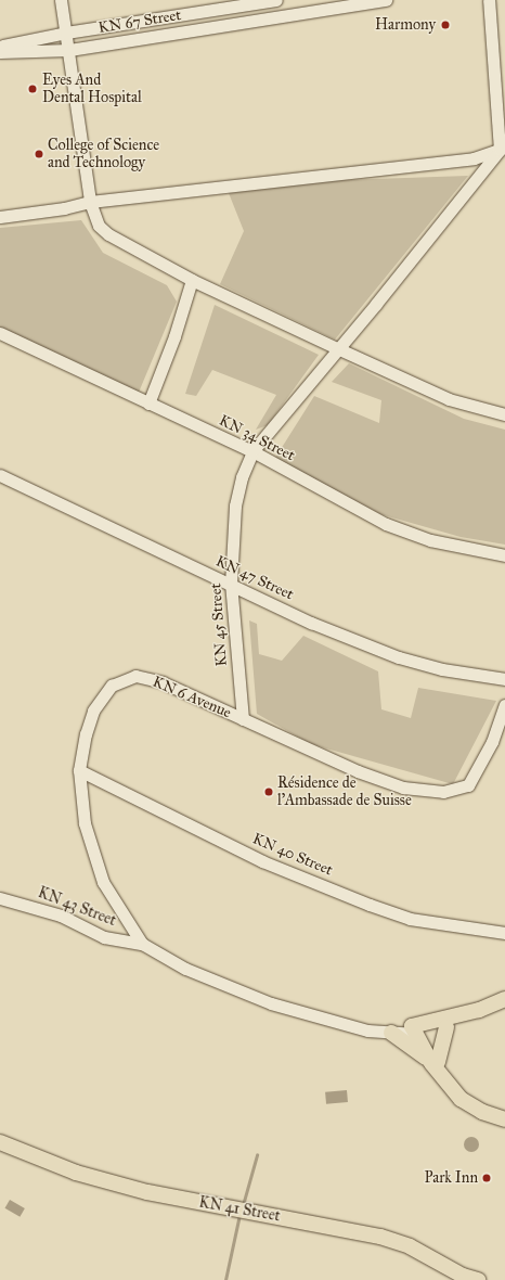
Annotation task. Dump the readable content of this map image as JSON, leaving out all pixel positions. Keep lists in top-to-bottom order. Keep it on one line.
{"streets":{"main road":["KN 6 Avenue","KN 41 Street"],"street":["KN 67 Street","KN 34 Street","KN 47 Street","KN 45 Street","KN 40 Street","KN 43 Street"]},"crossings":[["KN 34 Street","KN 45 Street"],["KN 47 Street","KN 45 Street"],["KN 45 Street","KN 6 Avenue"],["KN 6 Avenue","KN 40 Street"],["KN 6 Avenue","KN 43 Street"]],"places":["Harmony","Eyes And Dental Hospital","College of Science and Technology","Résidence de l'Ambassade de Suisse","Park Inn"]}
